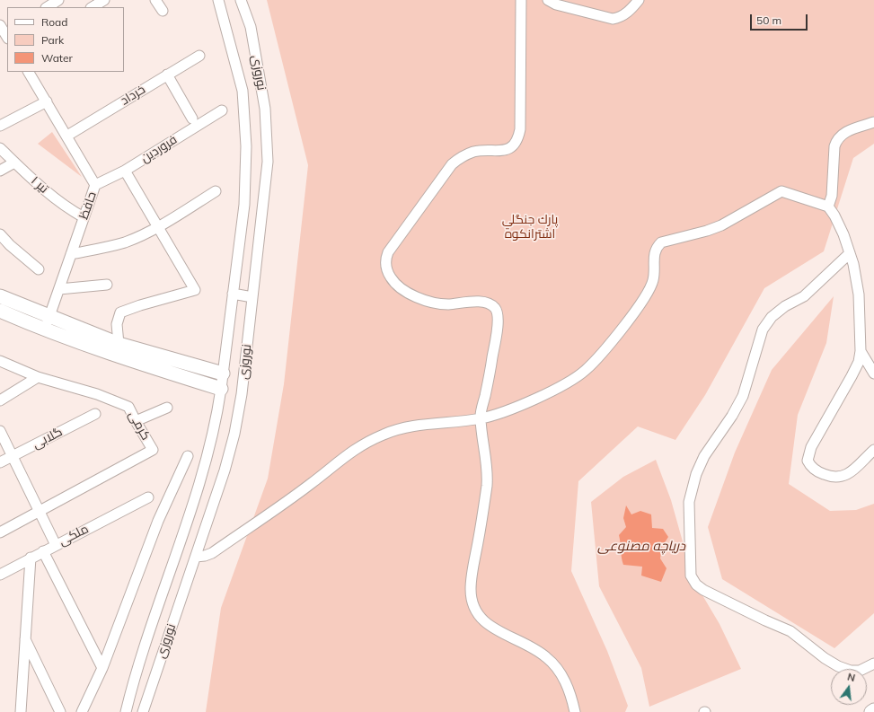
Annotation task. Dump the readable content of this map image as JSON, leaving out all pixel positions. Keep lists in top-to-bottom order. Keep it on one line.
{"streets":{"main road":["نوروزی"],"street":["خرداد","فروردین","تیر ۱","حافظ","کرمی","گلابی","ملکی"]},"crossings":[["نوروزی","حافظ"],["خرداد","حافظ"],["فروردین","حافظ"],["تیر ۱","حافظ"]],"water":["دریاچه مصنوعی"],"parks":["پارك جنگلي اشترانكوه"],"legend":["Road","Park","Water"],"scale_bar":"50 m","north":"top"}
